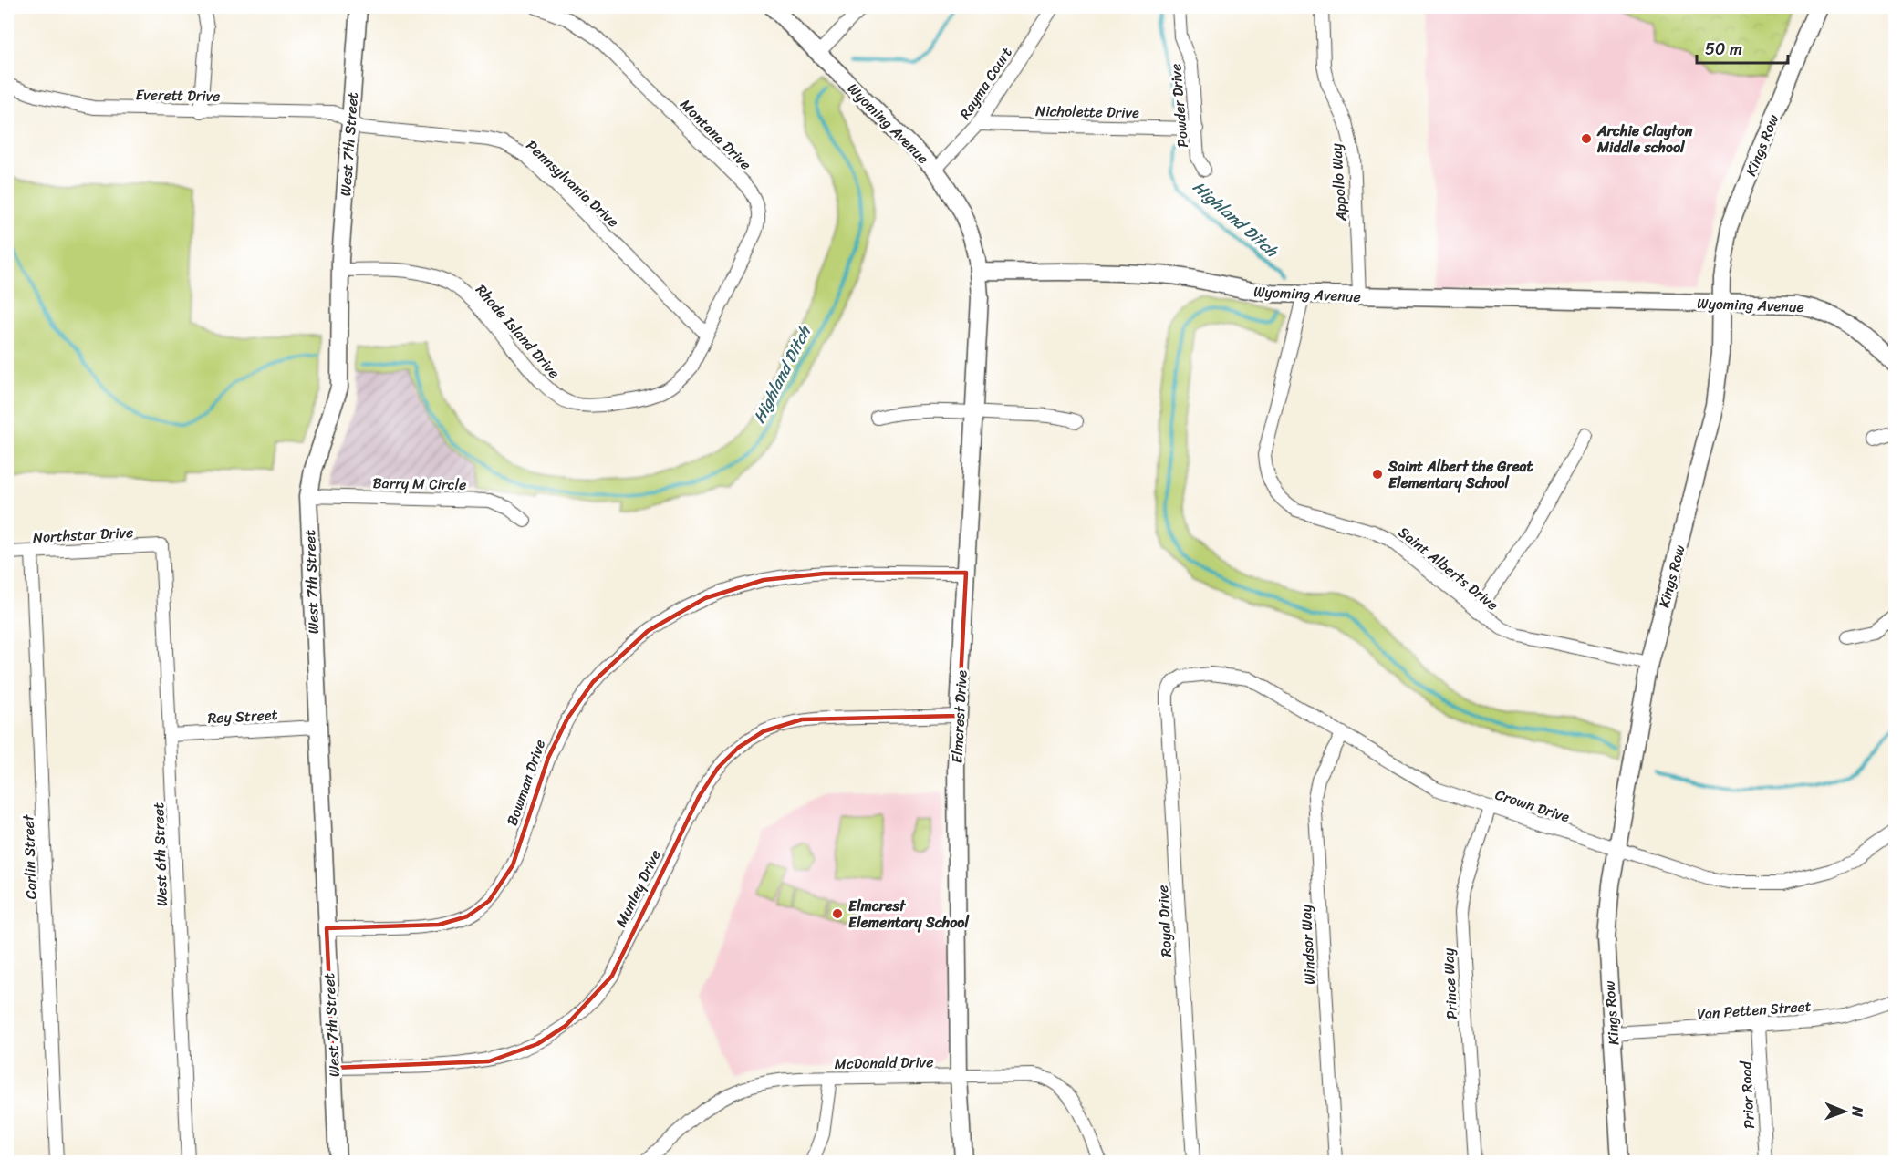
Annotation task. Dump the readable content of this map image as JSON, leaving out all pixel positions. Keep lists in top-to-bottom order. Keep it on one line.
{"streets":{"main road":["Wyoming Avenue","West 7th Street","Kings Row","Elmcrest Drive"],"street":["Rayma Court","Everett Drive","Powder Drive","Nicholette Drive","Montana Drive","Appollo Way","Pennsylvania Drive","Rhode Island Drive","Barry M Circle","Northstar Drive","Saint Alberts Drive","Rey Street","Bowman Drive","Crown Drive","West 6th Street","Carlin Street","Munley Drive","Royal Drive","Windsor Way","Prince Way","Van Petten Street","McDonald Drive","Prior Road"]},"crossings":[["Rayma Court","Nicholette Drive"],["Rayma Court","Wyoming Avenue"],["Everett Drive","West 7th Street"],["Everett Drive","Pennsylvania Drive"],["Powder Drive","Nicholette Drive"],["Wyoming Avenue","Kings Row"],["Wyoming Avenue","Appollo Way"],["Wyoming Avenue","Saint Alberts Drive"],["Wyoming Avenue","Elmcrest Drive"],["Montana Drive","Pennsylvania Drive"],["Montana Drive","Rhode Island Drive"],["West 7th Street","Pennsylvania Drive"],["West 7th Street","Rhode Island Drive"],["West 7th Street","Barry M Circle"],["West 7th Street","Rey Street"],["West 7th Street","Bowman Drive"],["West 7th Street","Munley Drive"],["Kings Row","Saint Alberts Drive"],["Kings Row","Crown Drive"],["Kings Row","Van Petten Street"],["Pennsylvania Drive","Rhode Island Drive"],["Northstar Drive","West 6th Street"],["Northstar Drive","Carlin Street"],["Rey Street","West 6th Street"],["Elmcrest Drive","Bowman Drive"],["Elmcrest Drive","Munley Drive"],["Elmcrest Drive","McDonald Drive"],["Crown Drive","Royal Drive"],["Crown Drive","Windsor Way"],["Crown Drive","Prince Way"],["Van Petten Street","Prior Road"]],"water":["Highland Ditch"],"places":["Archie Clayton Middle school","Saint Albert the Great Elementary School","Elmcrest Elementary School"],"scale_bar":"50 m","north":"right"}
